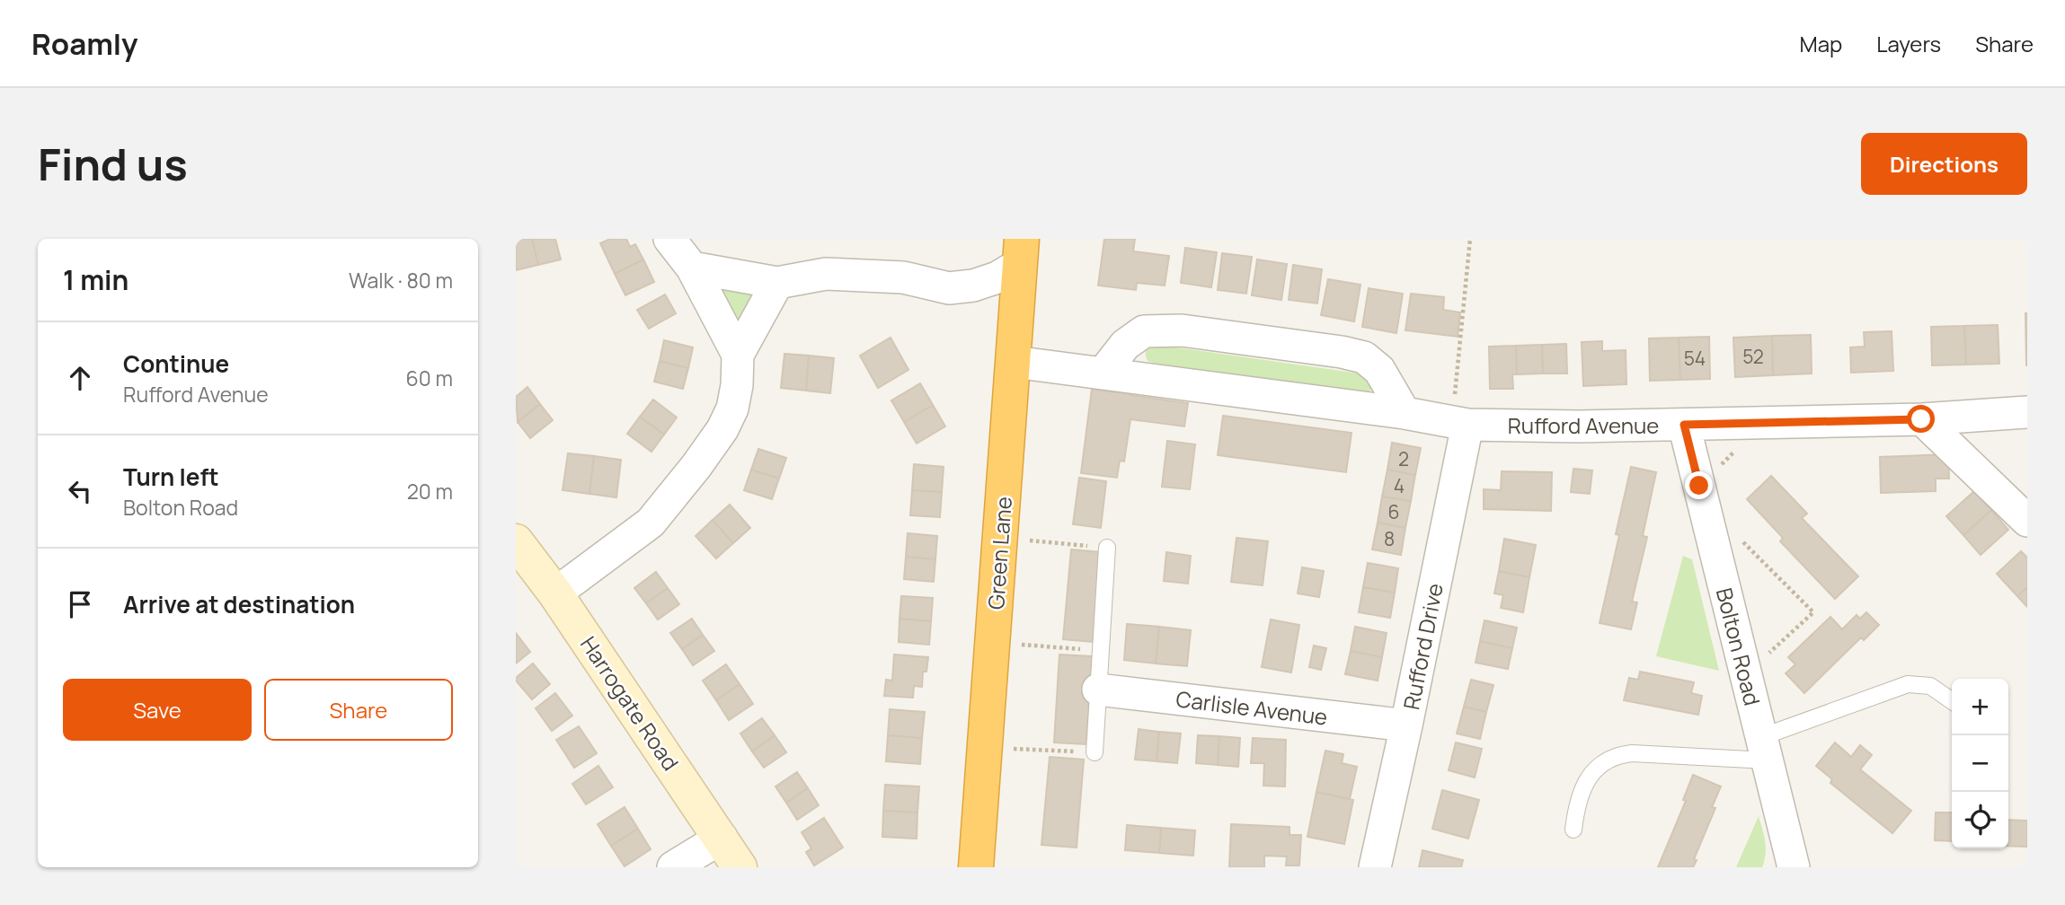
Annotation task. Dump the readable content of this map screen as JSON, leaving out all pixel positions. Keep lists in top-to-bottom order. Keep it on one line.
{"streets":{"highway":["Green Lane"],"main road":["Harrogate Road"],"street":["Rufford Avenue","Rufford Drive","Bolton Road","Carlisle Avenue"]},"crossings":[["Rufford Avenue","Green Lane"],["Rufford Avenue","Rufford Drive"],["Rufford Avenue","Bolton Road"],["Rufford Drive","Carlisle Avenue"]],"house_numbers":["52","54","2","4","6","8"],"page":{"header":"Roamly","nav":["Map","Layers","Share"],"buttons":["Directions",["Save","Share"]],"title":"Find us","heading":["1 min","Walk · 80 m"],"list":[["Continue","Rufford Avenue","60 m"],["Turn left","Bolton Road","20 m"],"Arrive at destination"],"map_buttons":["+","−"]}}
